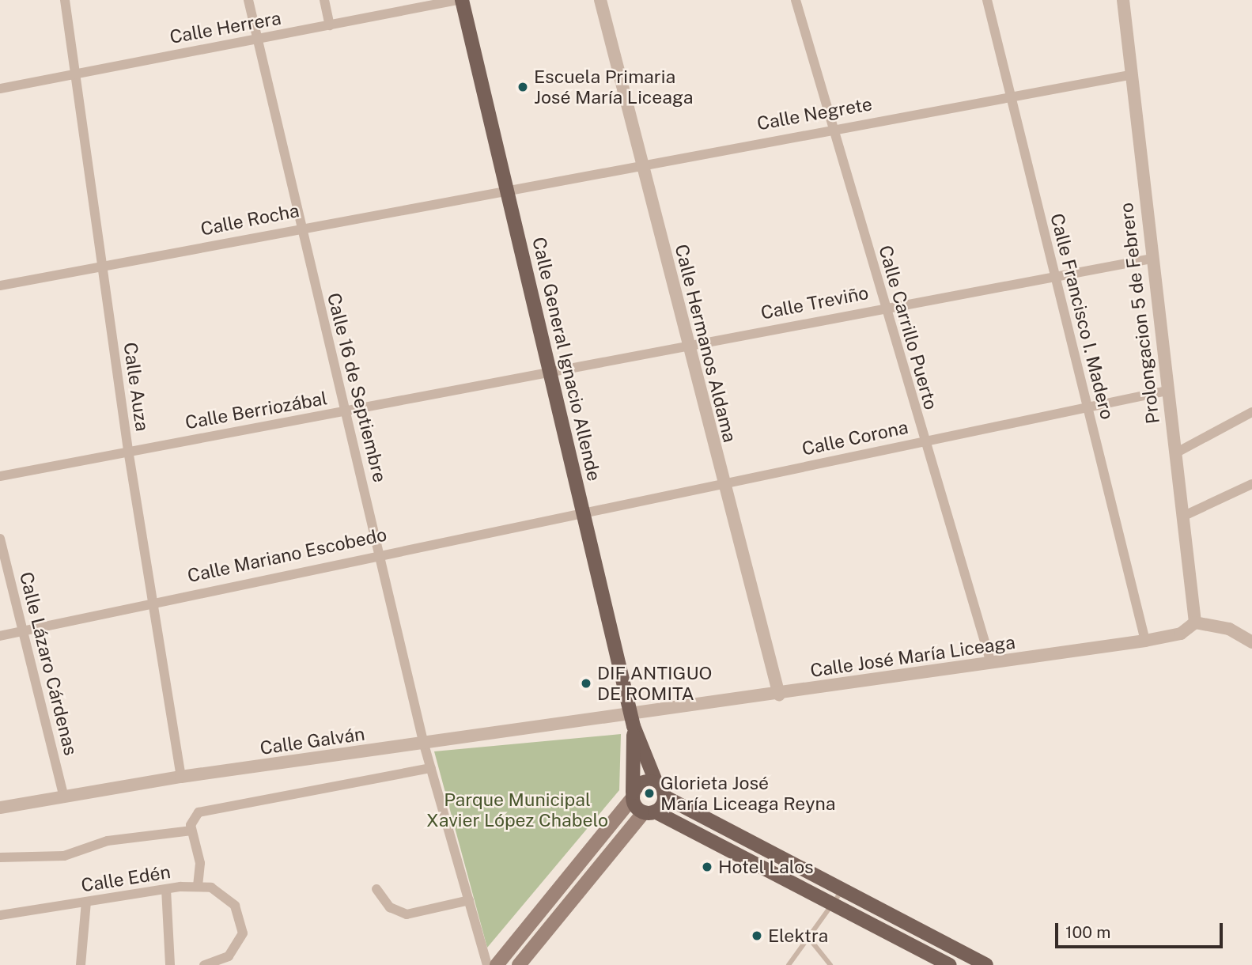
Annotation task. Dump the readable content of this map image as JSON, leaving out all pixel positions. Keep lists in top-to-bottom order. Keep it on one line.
{"streets":{"main road":["Calle General Ignacio Allende"],"street":["Calle Herrera","Calle Negrete","Calle Rocha","Calle Treviño","Prolongacion 5 de Febrero","Calle Francisco I. Madero","Calle Carrillo Puerto","Calle Hermanos Aldama","Calle Auza","Calle 16 de Septiembre","Calle Berriozábal","Calle Corona","Calle Mariano Escobedo","Calle José María Liceaga","Calle Lázaro Cárdenas","Calle Galván","Calle Edén"]},"crossings":[["Calle Herrera","Calle General Ignacio Allende"],["Calle Herrera","Calle Auza"],["Calle Herrera","Calle 16 de Septiembre"],["Calle Negrete","Calle Rocha"],["Calle Negrete","Prolongacion 5 de Febrero"],["Calle Negrete","Calle Francisco I. Madero"],["Calle Negrete","Calle Carrillo Puerto"],["Calle Negrete","Calle Hermanos Aldama"],["Calle Negrete","Calle General Ignacio Allende"],["Calle Rocha","Calle General Ignacio Allende"],["Calle Rocha","Calle Auza"],["Calle Rocha","Calle 16 de Septiembre"],["Calle Treviño","Prolongacion 5 de Febrero"],["Calle Treviño","Calle Francisco I. Madero"],["Calle Treviño","Calle Carrillo Puerto"],["Calle Treviño","Calle Hermanos Aldama"],["Calle Treviño","Calle General Ignacio Allende"],["Calle Treviño","Calle Berriozábal"],["Prolongacion 5 de Febrero","Calle Corona"],["Prolongacion 5 de Febrero","Calle José María Liceaga"],["Calle Francisco I. Madero","Calle Corona"],["Calle Francisco I. Madero","Calle José María Liceaga"],["Calle Carrillo Puerto","Calle Corona"],["Calle Carrillo Puerto","Calle José María Liceaga"],["Calle Hermanos Aldama","Calle Corona"],["Calle Hermanos Aldama","Calle José María Liceaga"],["Calle General Ignacio Allende","Calle Berriozábal"],["Calle General Ignacio Allende","Calle Corona"],["Calle General Ignacio Allende","Calle Mariano Escobedo"],["Calle General Ignacio Allende","Calle José María Liceaga"],["Calle General Ignacio Allende","Calle Galván"],["Calle Auza","Calle Berriozábal"],["Calle Auza","Calle Mariano Escobedo"],["Calle Auza","Calle Galván"],["Calle 16 de Septiembre","Calle Berriozábal"],["Calle 16 de Septiembre","Calle Mariano Escobedo"],["Calle 16 de Septiembre","Calle Galván"],["Calle Corona","Calle Mariano Escobedo"],["Calle Mariano Escobedo","Calle Lázaro Cárdenas"],["Calle José María Liceaga","Calle Galván"],["Calle Lázaro Cárdenas","Calle Galván"]],"parks":["Parque Municipal Xavier López Chabelo"],"places":["Escuela Primaria José María Liceaga","DIF ANTIGUO DE ROMITA","Glorieta José María Liceaga Reyna","Hotel Lalos","Elektra"],"scale_bar":"100 m"}
